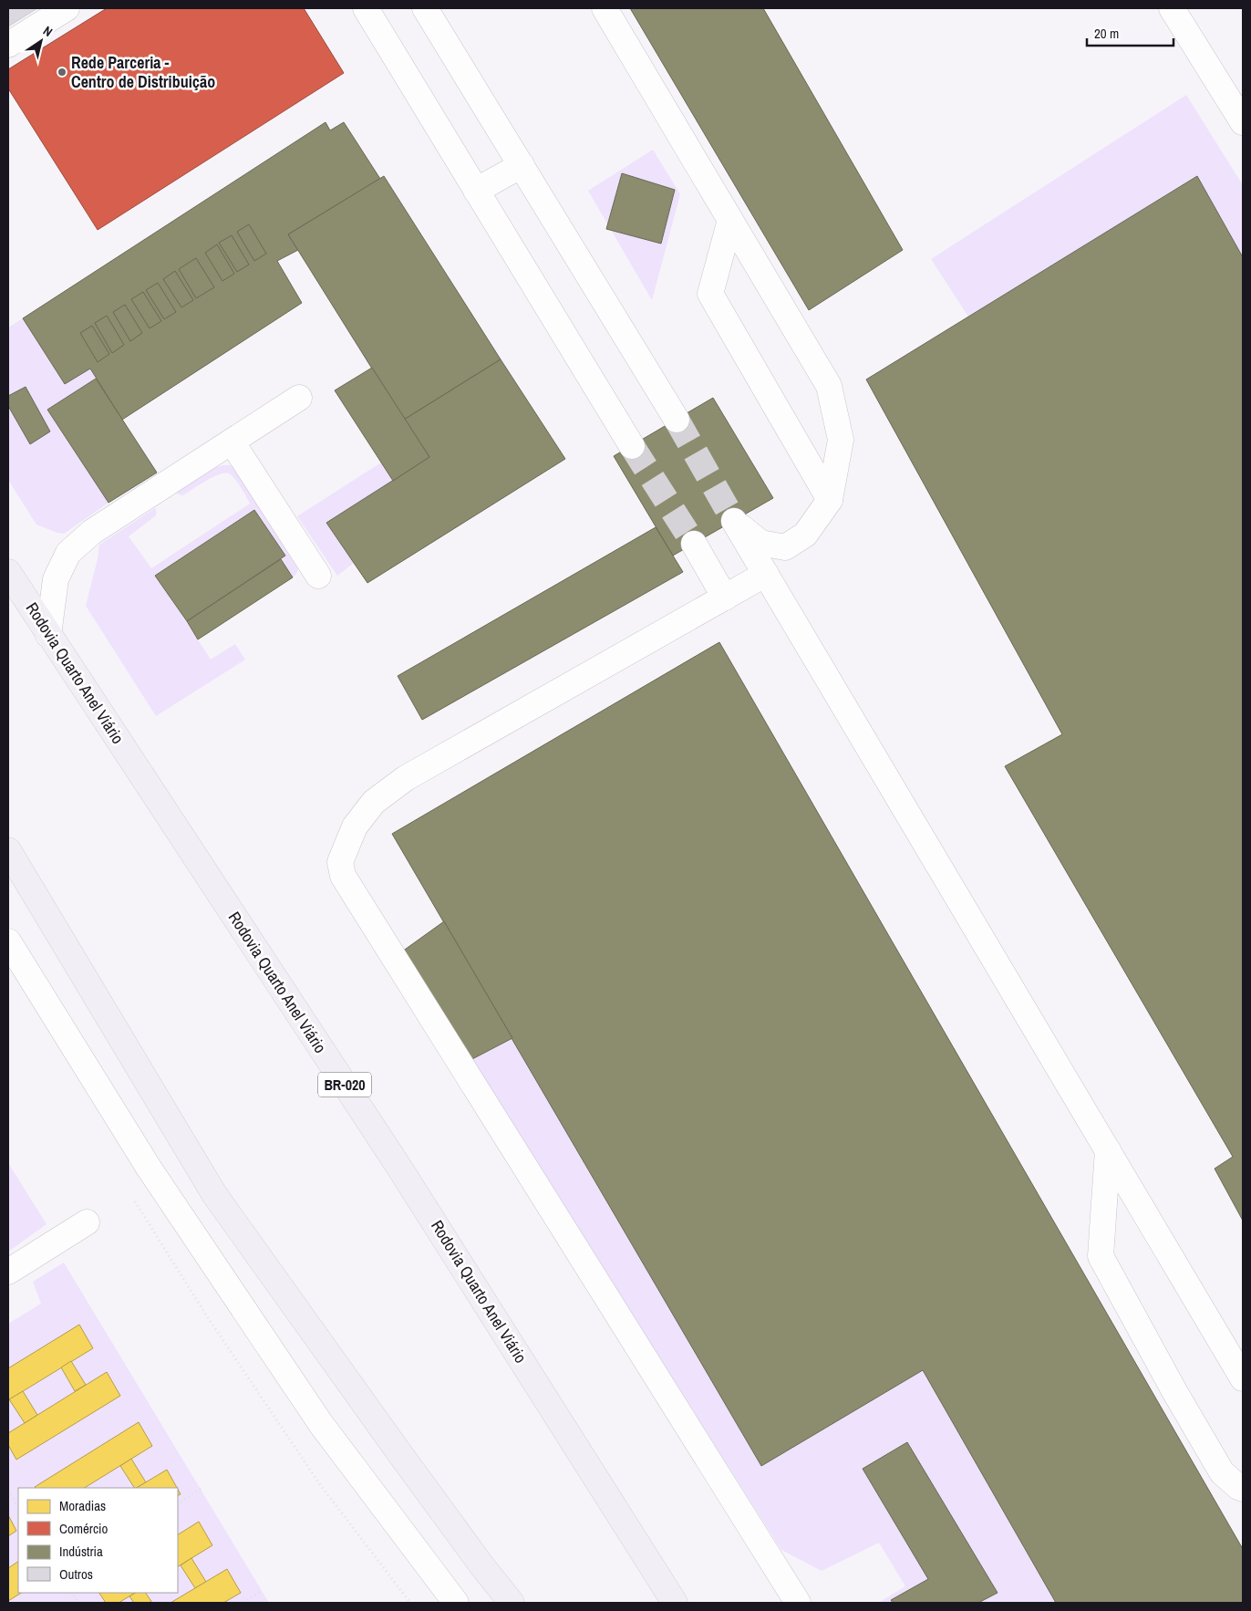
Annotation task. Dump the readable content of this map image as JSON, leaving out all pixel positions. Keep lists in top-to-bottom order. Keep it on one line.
{"streets":{"highway":["Rodovia Quarto Anel Viário","BR-020"]},"places":["Rede Parceria - Centro de Distribuição"],"legend":["Moradias","Comércio","Indústria","Outros"],"scale_bar":"20 m","north":"top right"}
